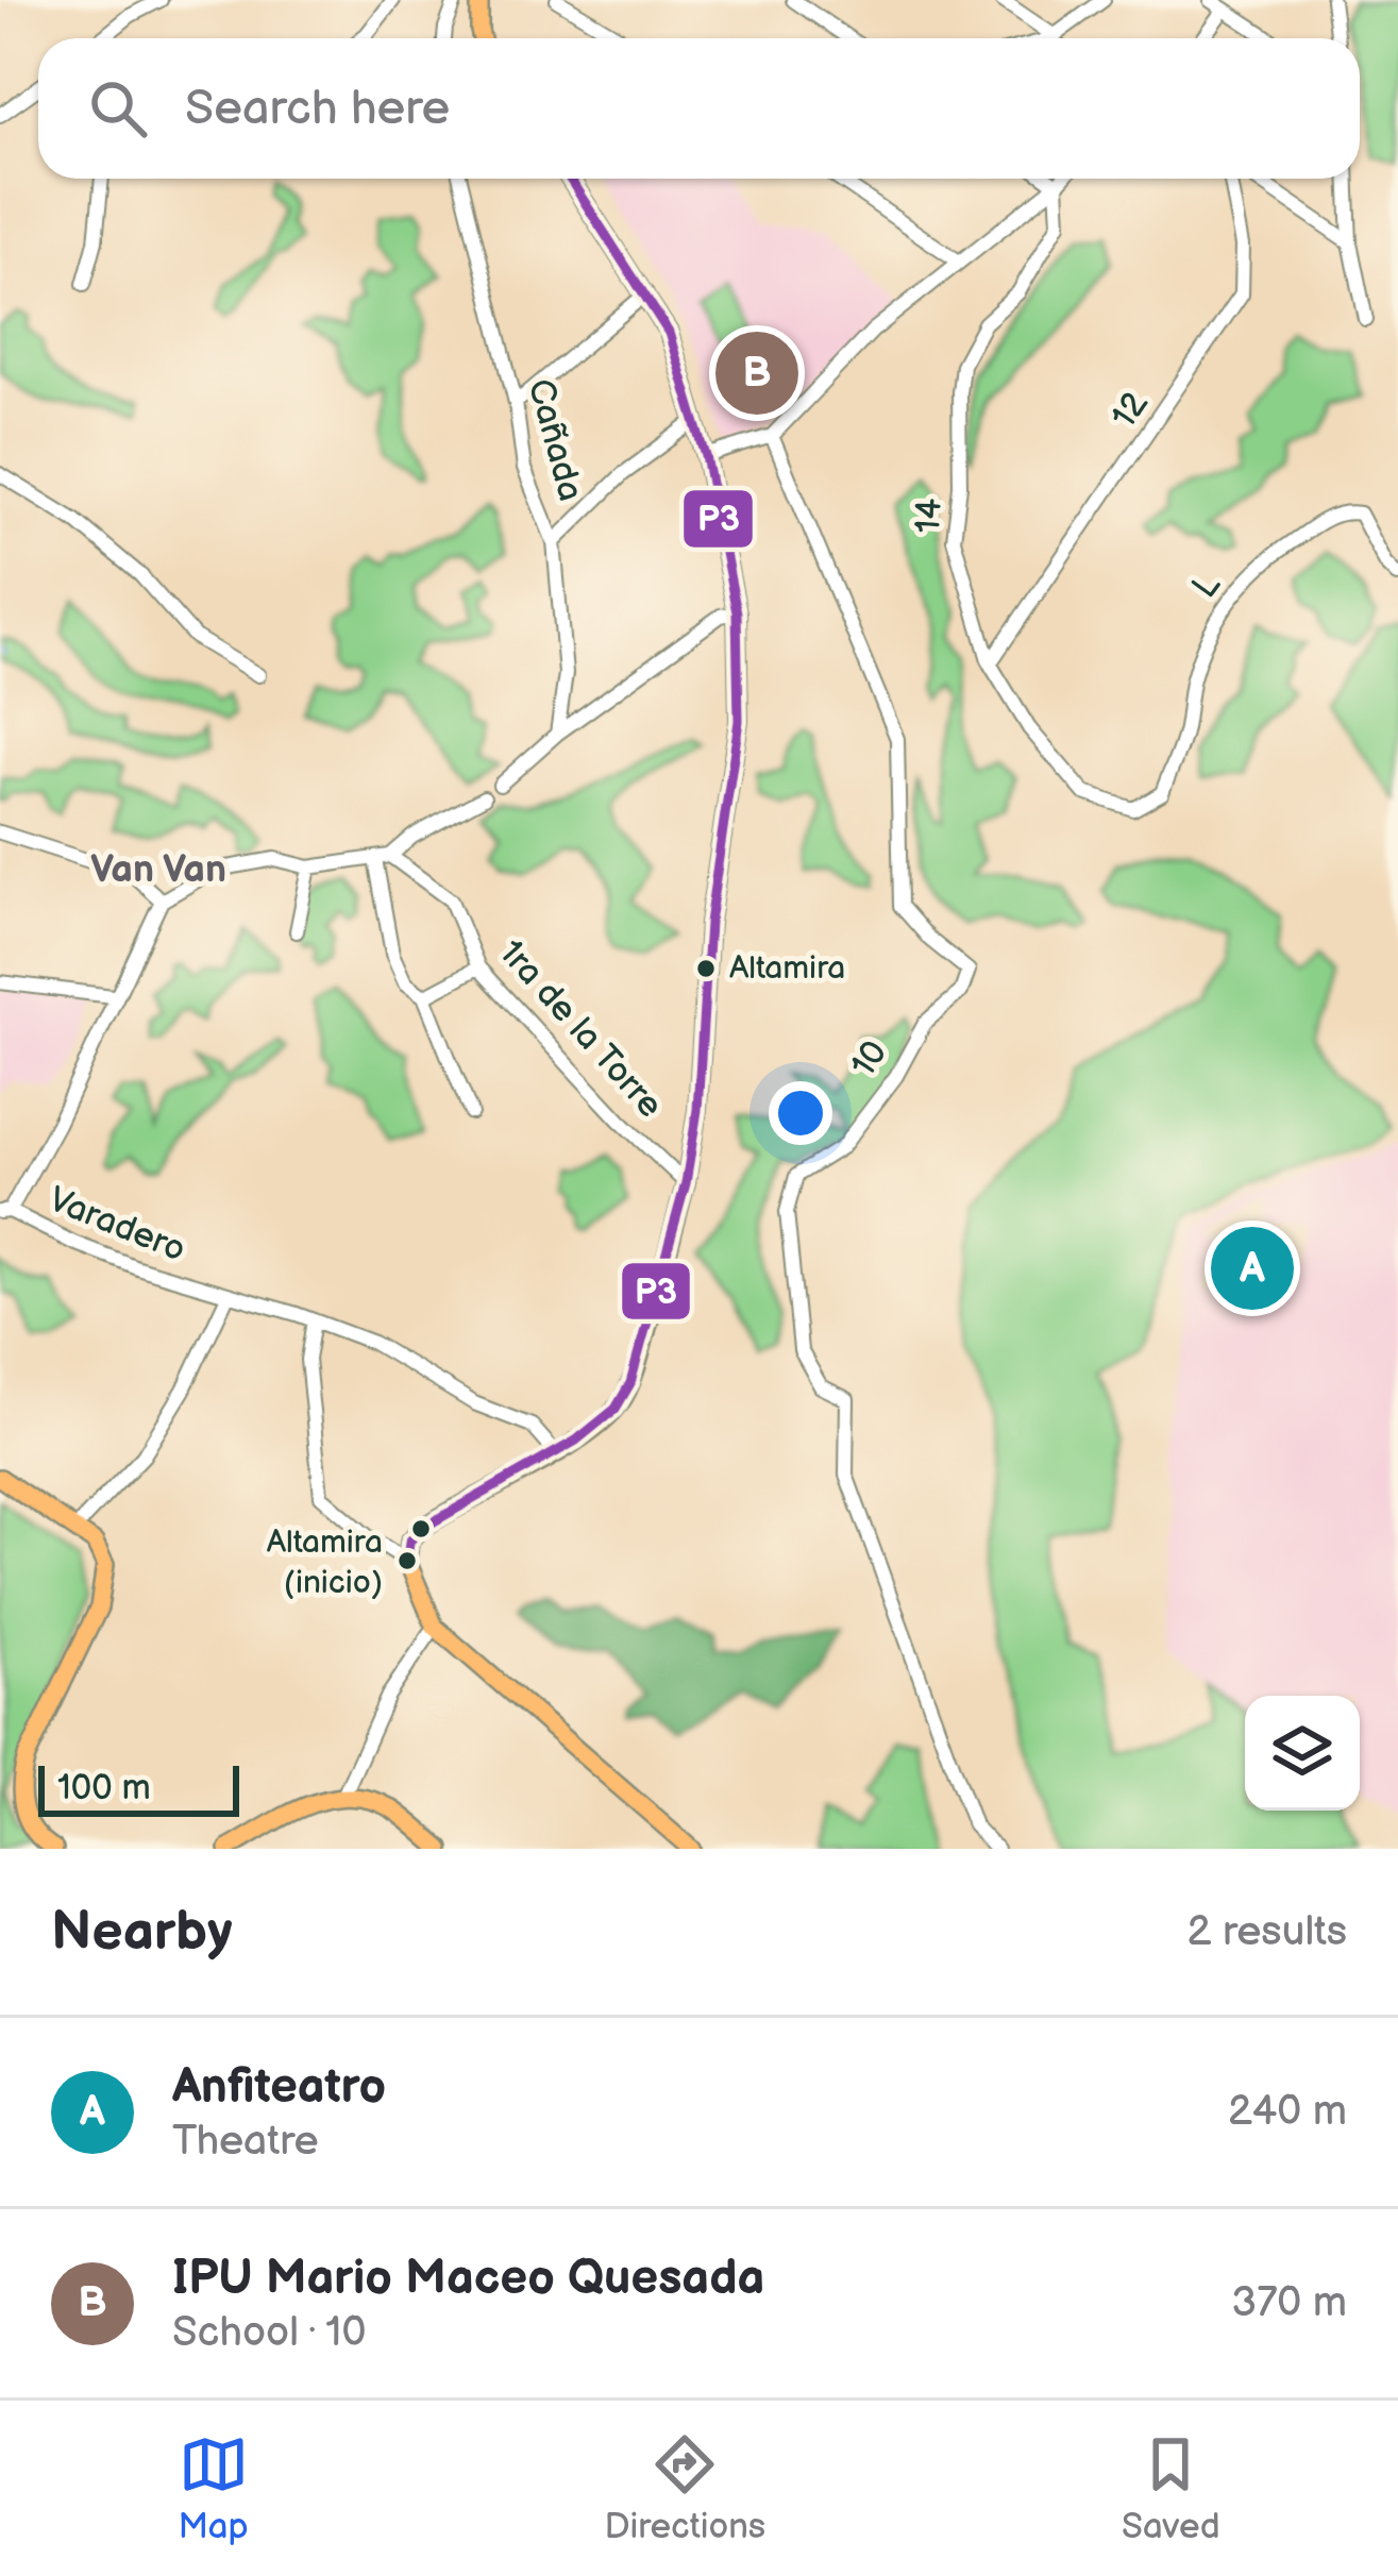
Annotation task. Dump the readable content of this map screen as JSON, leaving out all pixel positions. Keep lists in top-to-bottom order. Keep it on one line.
{"streets":{"street":["12","Cañada","14","L","1ra de la Torre","10","Varadero"]},"crossings":[["12","14"],["14","L"]],"districts":["Van Van"],"places":["Altamira","Altamira (inicio)"],"lines":["transit line P3"],"scale_bar":"100 m","page":{"search":"Search here","pins":["B","A"],"scale":"100 m","heading":["Nearby","2 results"],"list":[{"mark":"A","name":"Anfiteatro","note":"Theatre","value":"240 m"},{"mark":"B","name":"IPU Mario Maceo Quesada","note":"School · 10","value":"370 m"}],"nav":["Map","Directions","Saved"]}}
